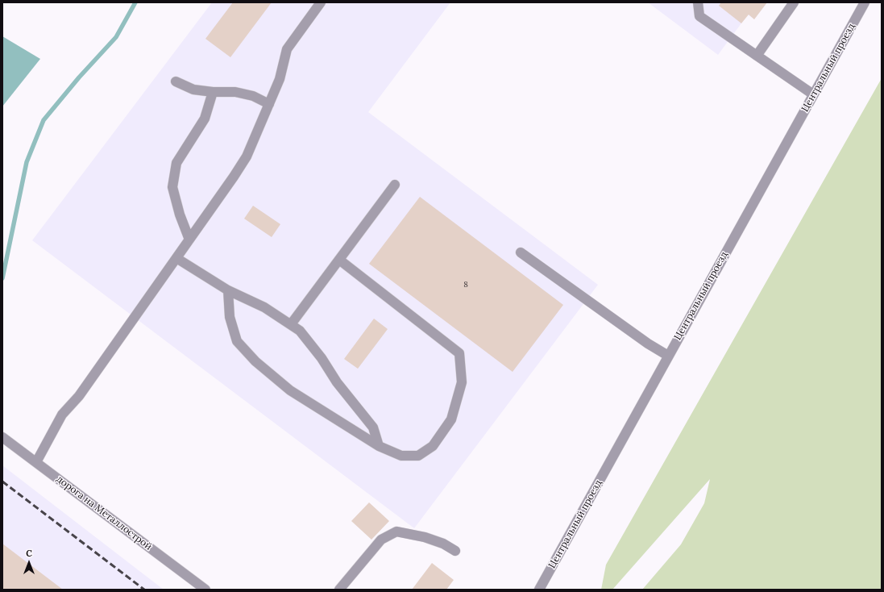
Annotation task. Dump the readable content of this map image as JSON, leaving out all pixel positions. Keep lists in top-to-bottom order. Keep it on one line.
{"streets":{"street":["Центральный проезд","дорога на Металлострой"]},"house_numbers":["8"],"north":"top"}
